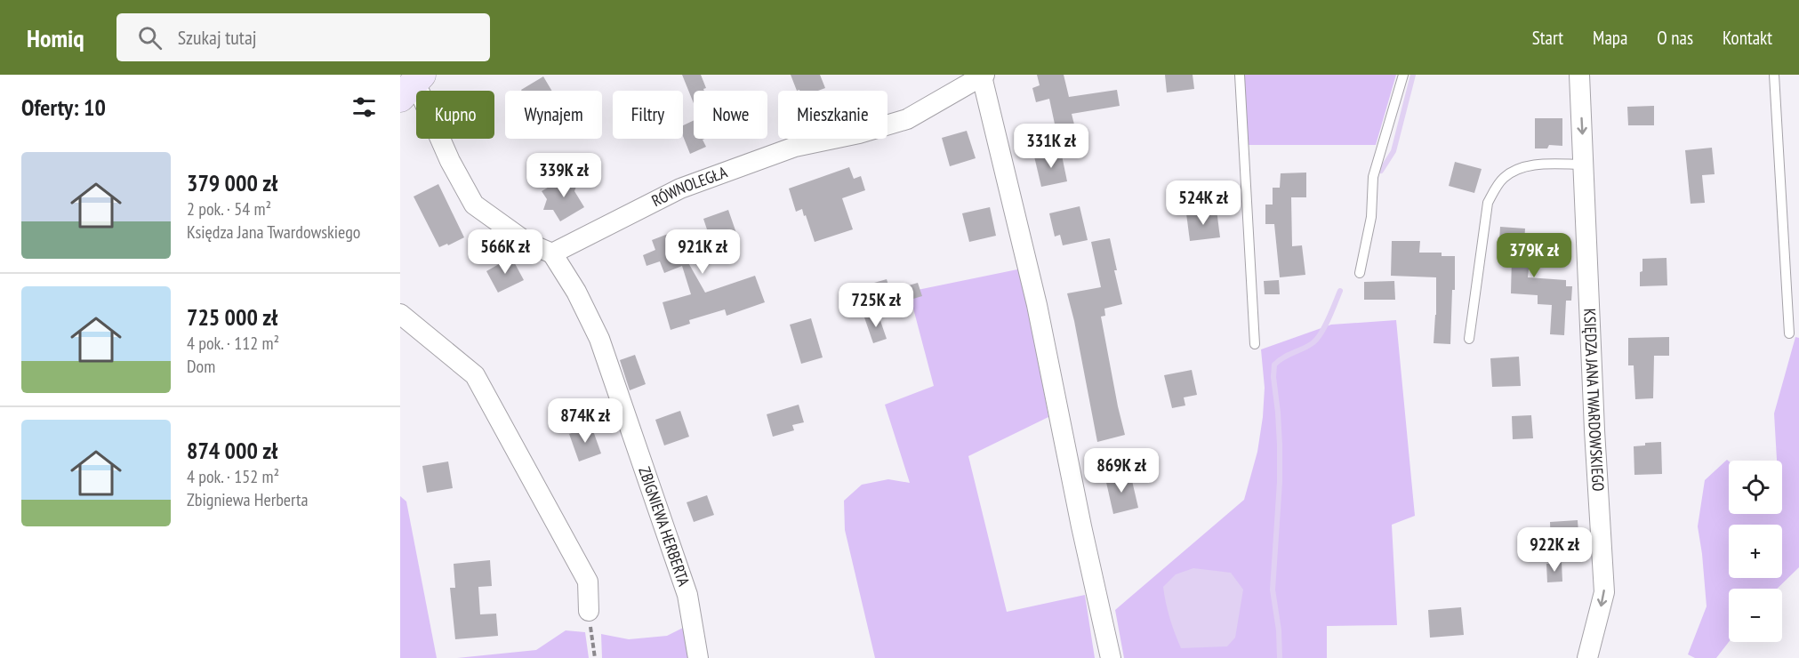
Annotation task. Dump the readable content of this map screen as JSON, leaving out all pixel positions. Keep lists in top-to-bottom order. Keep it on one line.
{"streets":{"street":["RÓWNOLEGŁA","KSIĘDZA JANA TWARDOWSKIEGO","ZBIGNIEWA HERBERTA"]},"crossings":[["RÓWNOLEGŁA","ZBIGNIEWA HERBERTA"]],"one_way":["KSIĘDZA JANA TWARDOWSKIEGO"],"page":{"header":"Homiq","search":"Szukaj tutaj","nav":["Start","Mapa","O nas","Kontakt"],"heading":"Oferty: 10","chip":["Kupno","Wynajem","Filtry","Nowe","Mieszkanie"],"price":["331K zł","339K zł","524K zł","566K zł","921K zł","379K zł","725K zł","874K zł","869K zł","922K zł"],"list":[{"name":"379 000 zł","note":"2 pok. · 54 m² · Księdza Jana Twardowskiego"},{"name":"725 000 zł","note":"4 pok. · 112 m² · Dom"},{"name":"874 000 zł","note":"4 pok. · 152 m² · Zbigniewa Herberta"}],"map_buttons":["+","−"]}}
